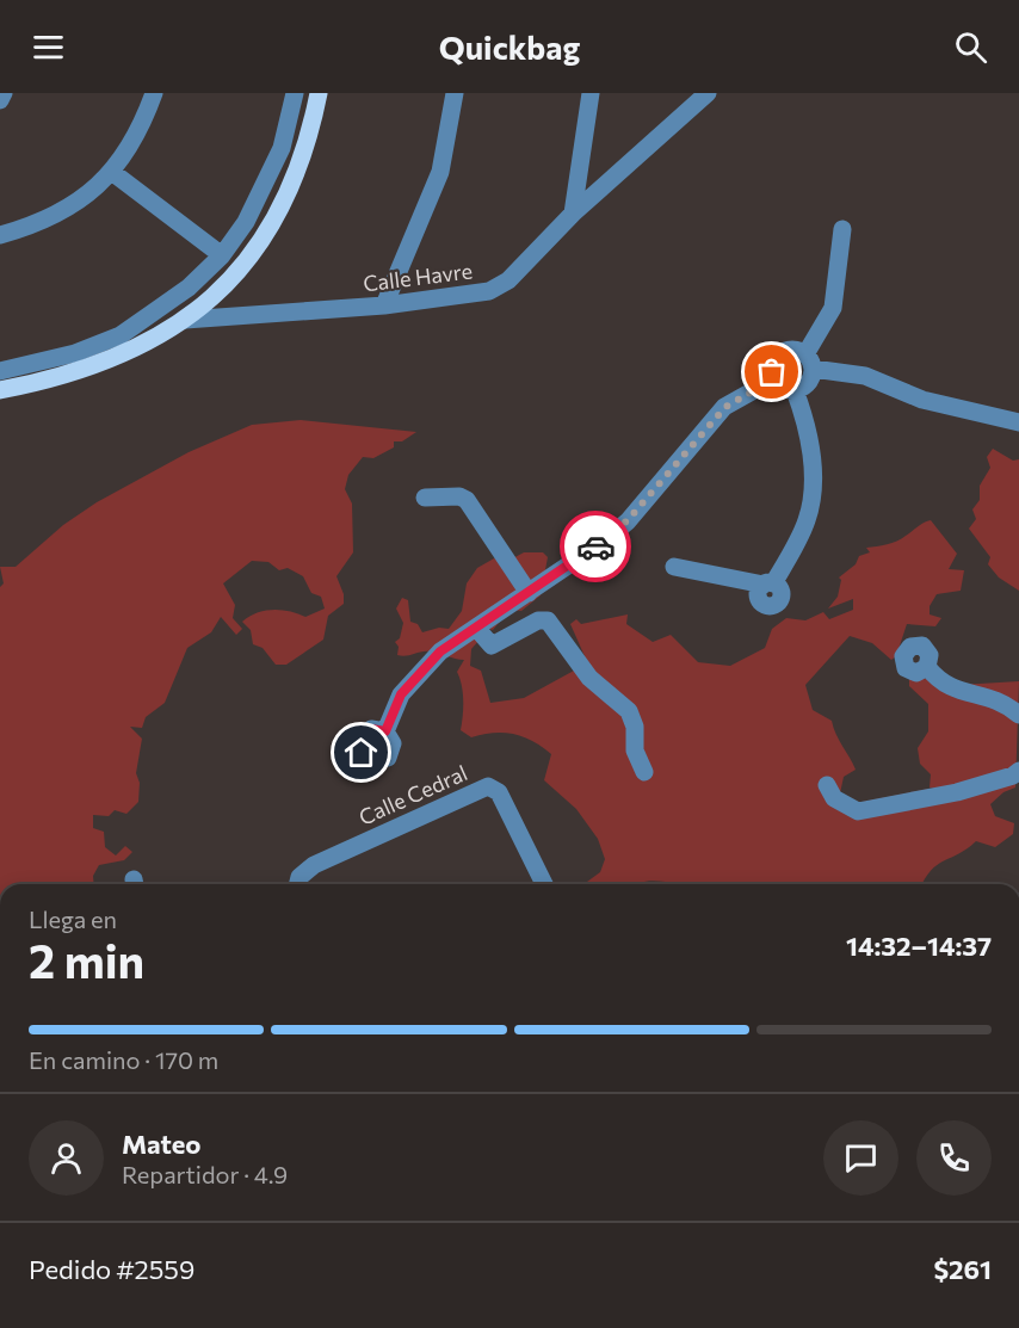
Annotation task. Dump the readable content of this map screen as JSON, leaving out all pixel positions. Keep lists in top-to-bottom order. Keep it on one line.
{"streets":{"street":["Calle Havre","Calle Cedral"]},"page":{"header":"Quickbag","heading":["2 min","Llega en","14:32–14:37"],"panel":["Mateo","Repartidor · 4.9","Pedido #2559","$261"],"bar":"En camino · 170 m"}}
